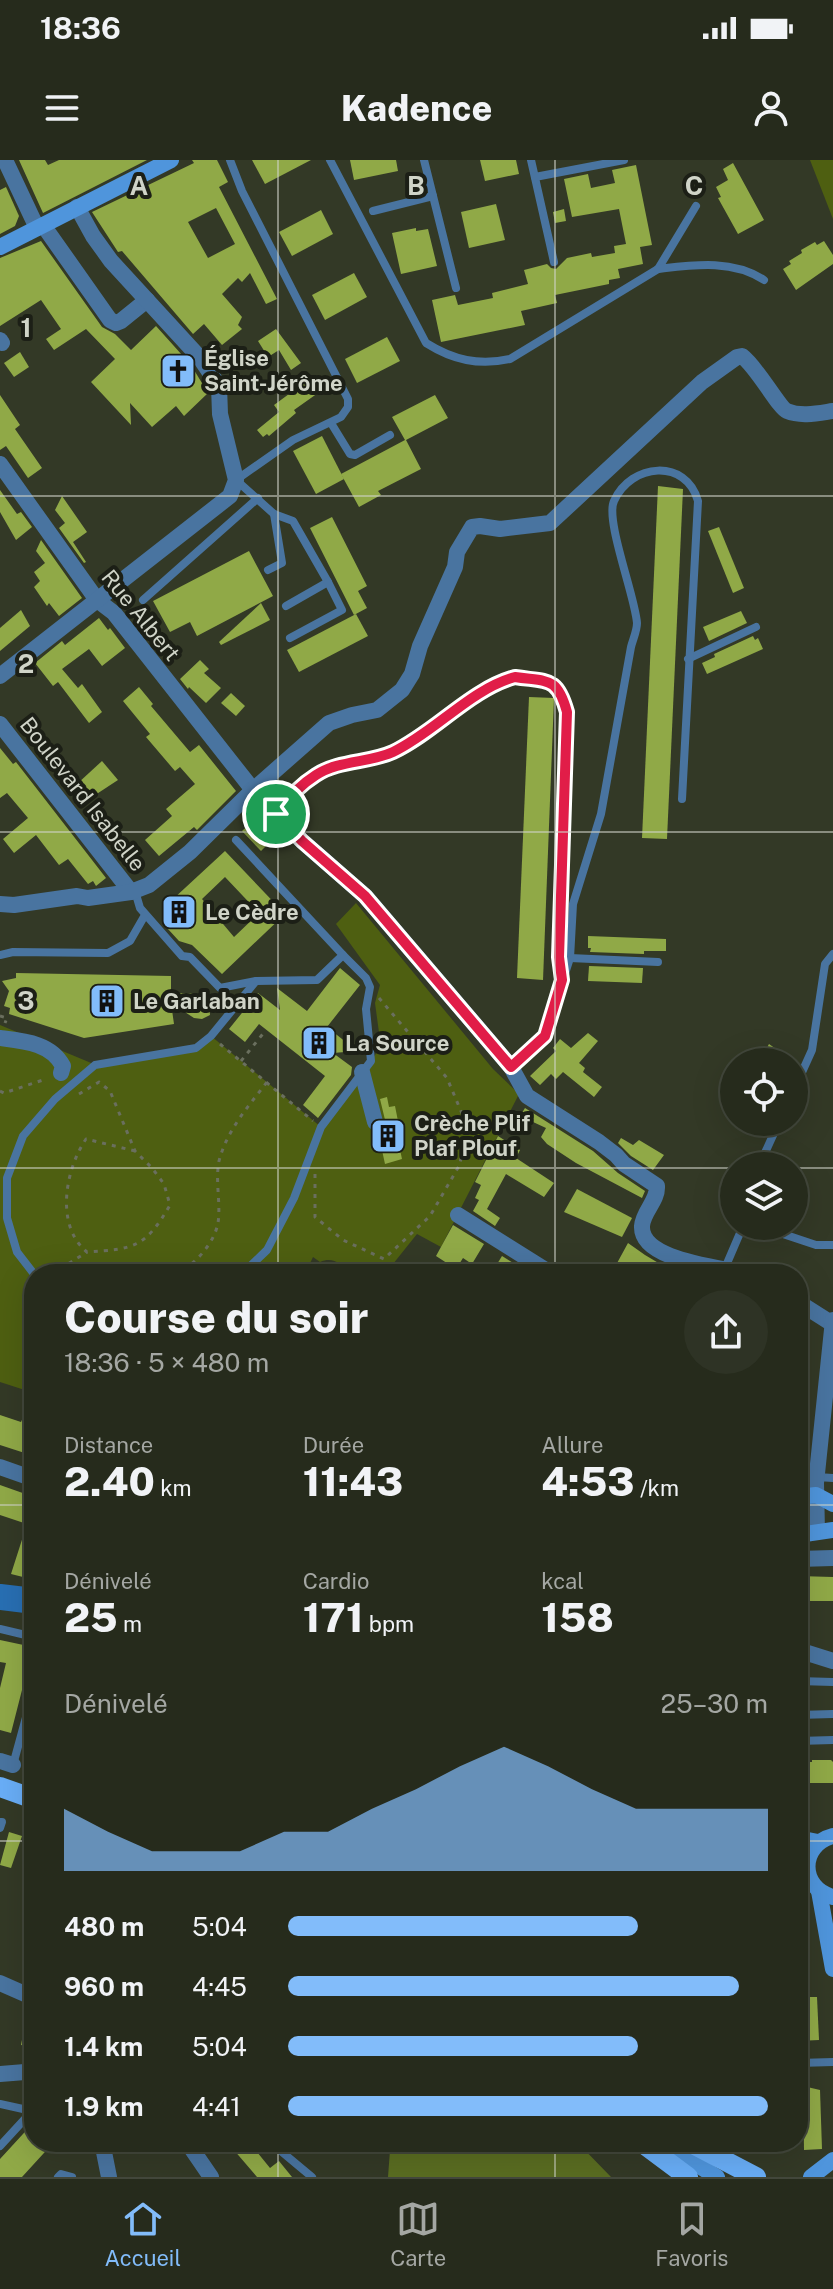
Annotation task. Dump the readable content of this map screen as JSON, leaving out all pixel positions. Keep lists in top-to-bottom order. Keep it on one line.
{"streets":{"street":["Rue Albert","Boulevard Isabelle"]},"places":{"church":["Église Saint-Jérôme"],"building":["Le Cèdre","Le Garlaban","La Source","Crèche Plif Plaf Plouf"]},"page":{"status":"18:36","header":"Kadence","heading":["Course du soir","18:36 · 5 × 480 m"],"stats":[["Distance","2.40 km"],["Durée","11:43"],["Allure","4:53 /km"],["Dénivelé","25 m"],["Cardio","171 bpm"],["kcal","158"]],"chart":["Dénivelé","25–30 m"],"list":[{"name":"480 m","note":"5:04"},{"name":"960 m","note":"4:45"},{"name":"1.4 km","note":"5:04"},{"name":"1.9 km","note":"4:41"}],"tabs":["Accueil","Carte","Favoris"]},"grid":{"columns":["A","B","C"],"rows":["1","2","3"]}}
